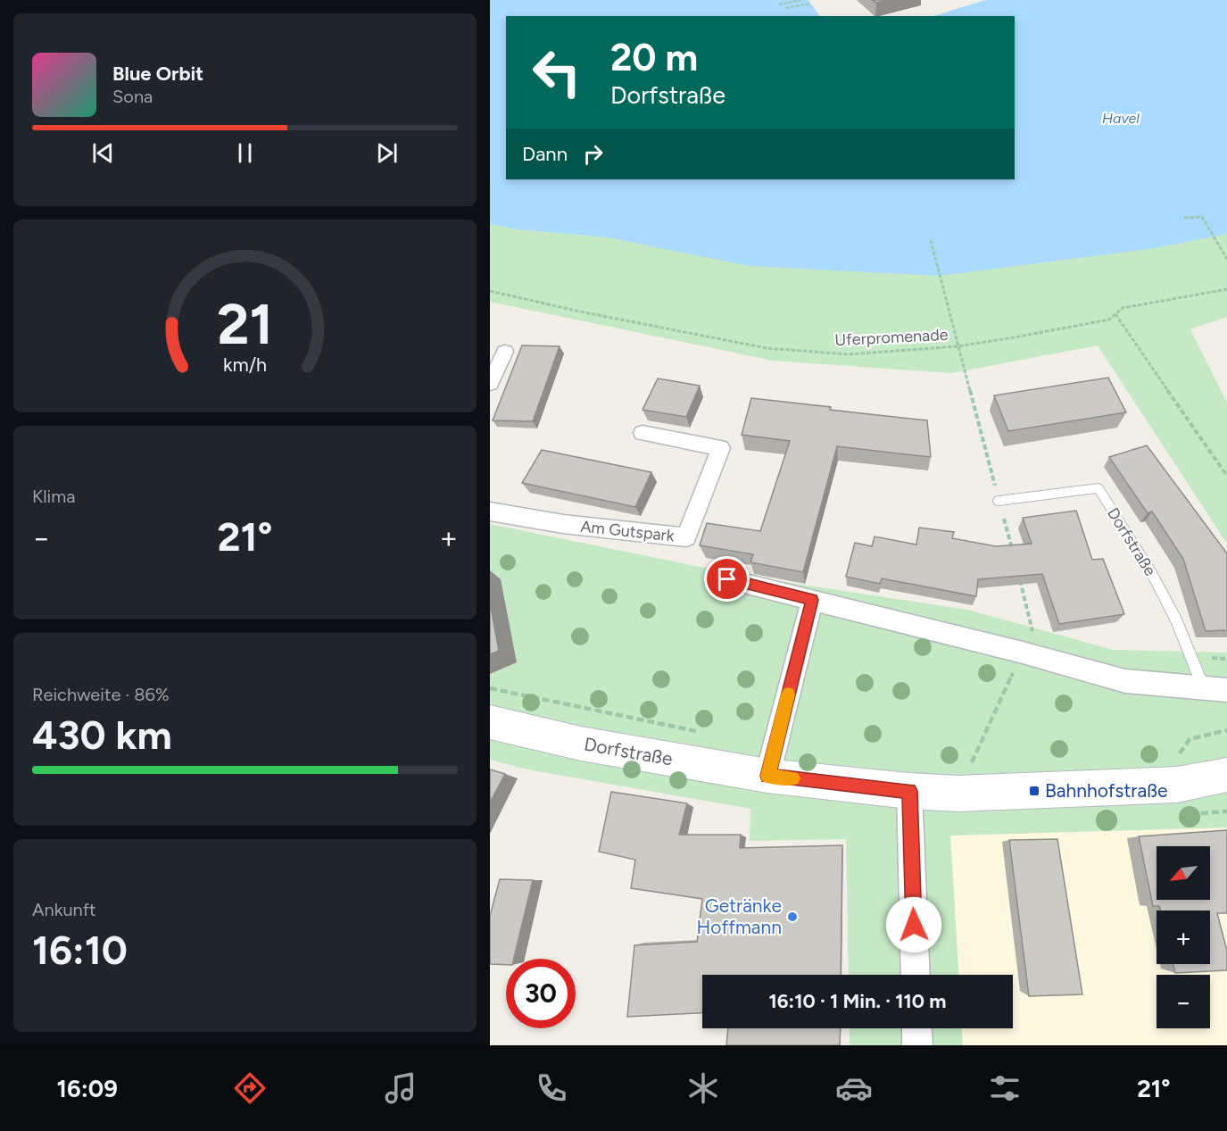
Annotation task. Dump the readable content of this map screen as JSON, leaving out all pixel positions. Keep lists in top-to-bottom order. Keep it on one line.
{"streets":{"main road":["Dorfstraße"],"street":["Am Gutspark"],"path":["Uferpromenade"]},"water":["Havel"],"places":{"transit":["Bahnhofstraße"],"other":["Getränke Hoffmann"]},"north":"bottom left","page":{"turn":["20 m","Dorfstraße"],"song":["Blue Orbit","Sona"],"then":"Dann","tile":["Klima",["Reichweite · 86%","430 km"],["Ankunft","16:10"]],"heat":["−","21°","+"],"map_buttons":["+","−"],"limit":"30","trip":"16:10 · 1 Min. · 110 m","tabs":["16:09","21°"],"gauge":["21","km/h"]}}
